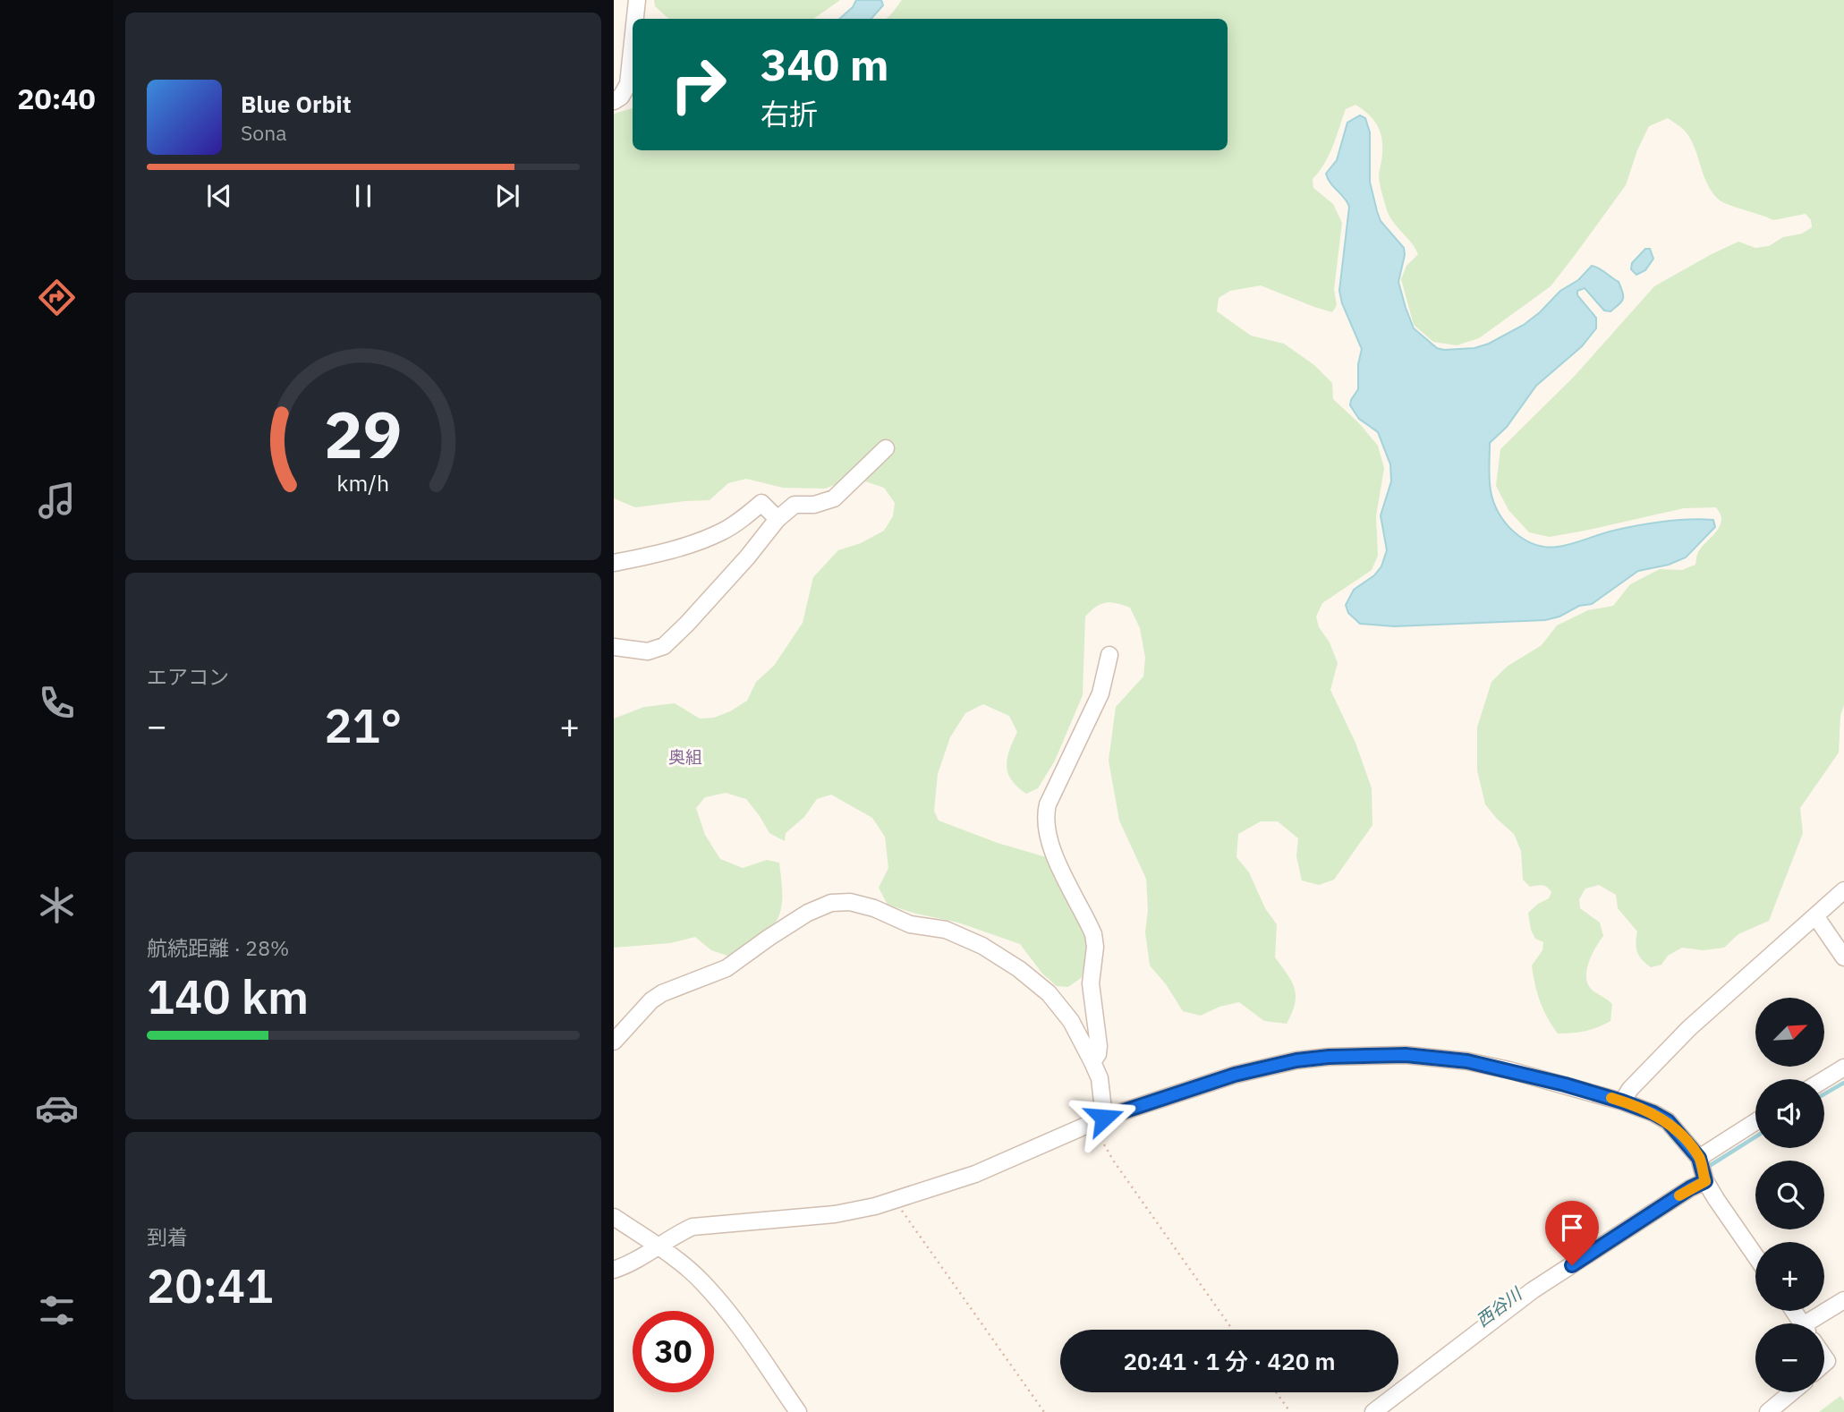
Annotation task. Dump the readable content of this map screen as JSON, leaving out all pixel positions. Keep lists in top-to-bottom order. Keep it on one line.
{"districts":["奥組"],"water":["西谷川"],"north":"top right","page":{"tabs":"20:40","turn":["340 m","右折"],"song":["Blue Orbit","Sona"],"tile":["エアコン",["航続距離 · 28%","140 km"],["到着","20:41"]],"heat":["−","21°","+"],"map_buttons":["+","−"],"limit":"30","trip":"20:41 · 1 分 · 420 m","gauge":["29","km/h"]}}
